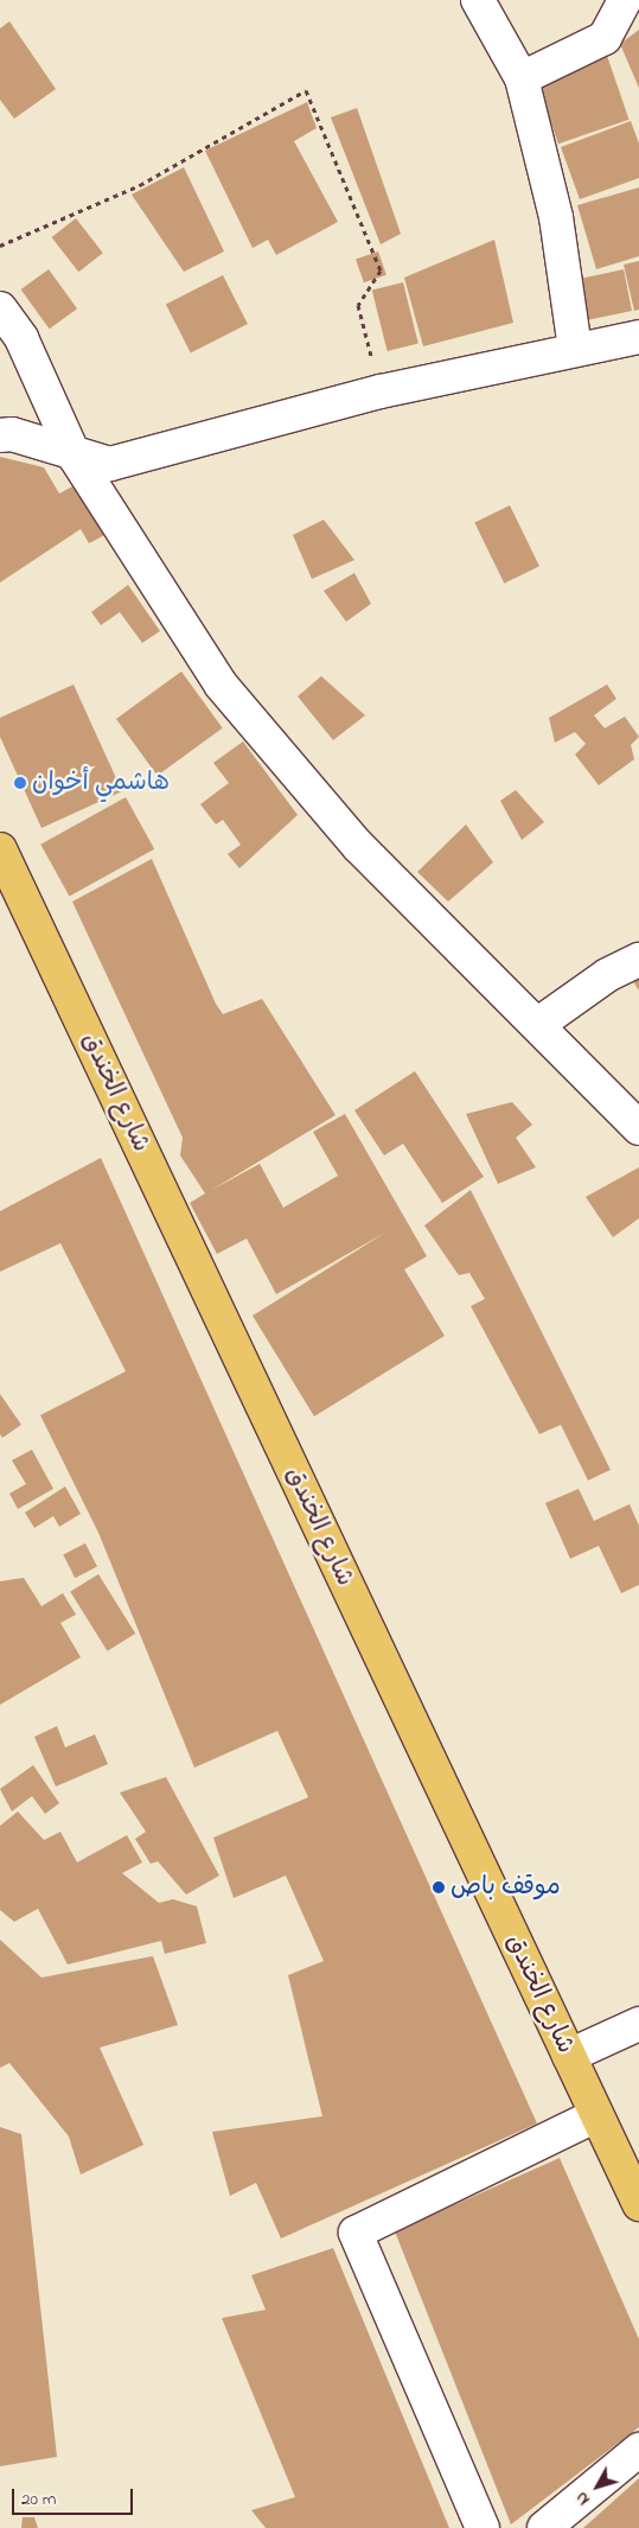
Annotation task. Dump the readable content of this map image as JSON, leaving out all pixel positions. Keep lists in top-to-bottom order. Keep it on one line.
{"streets":{"main road":["شارع الخندق"]},"places":["هاشمي أخوان","موقف باص"],"scale_bar":"20 m","north":"bottom left"}
